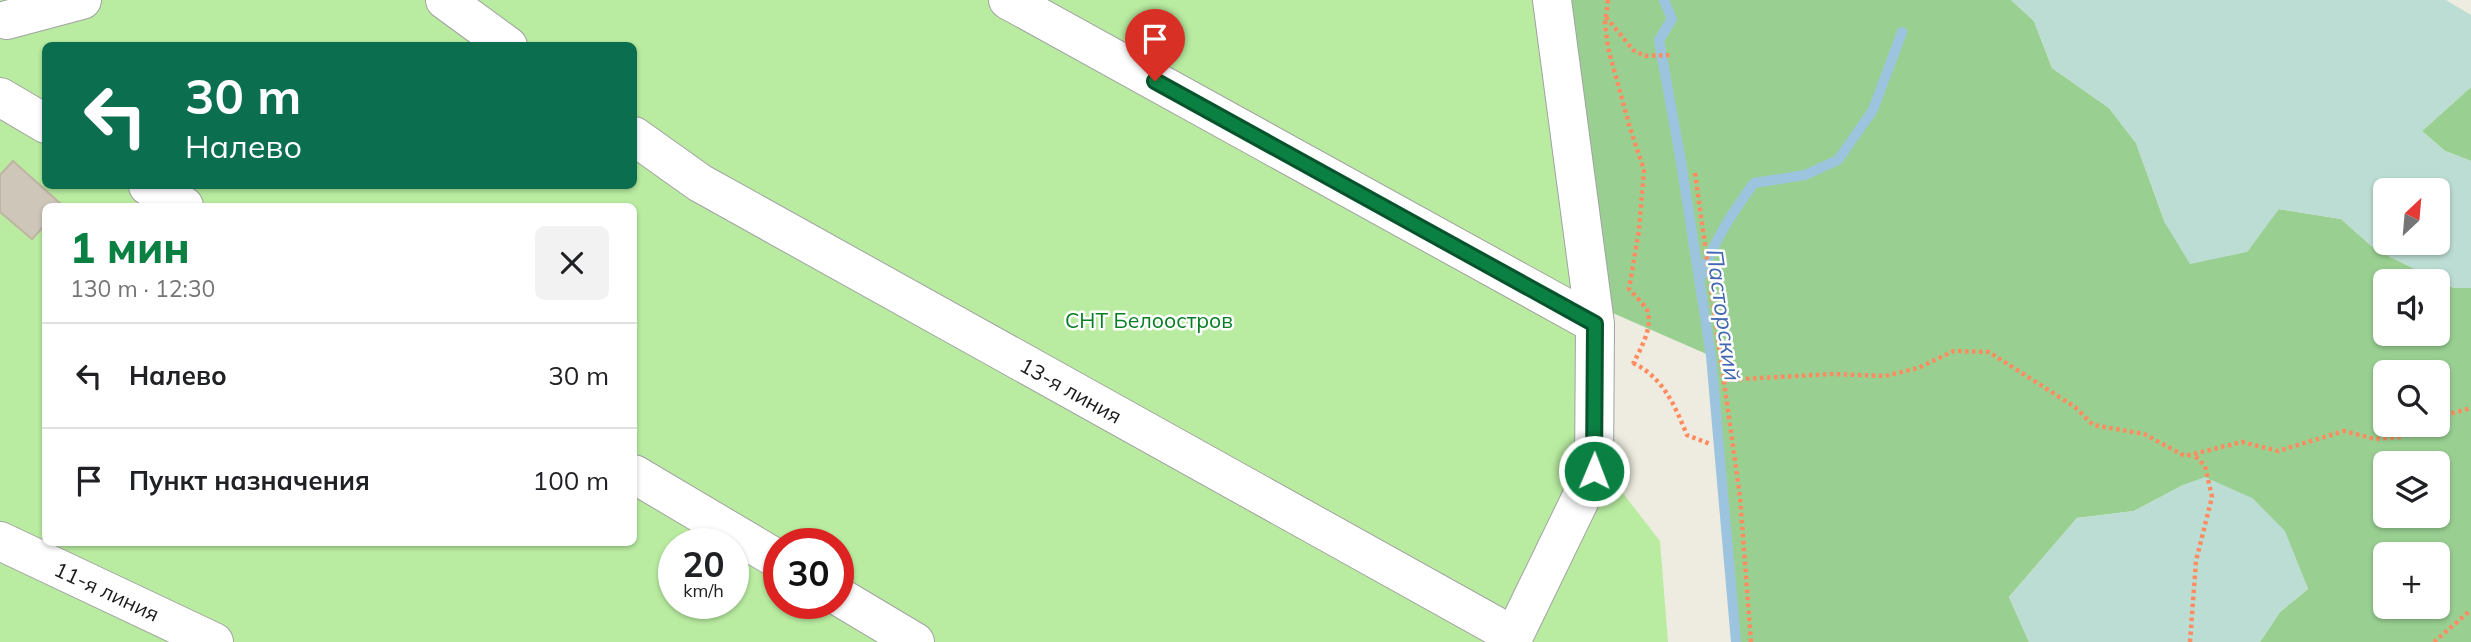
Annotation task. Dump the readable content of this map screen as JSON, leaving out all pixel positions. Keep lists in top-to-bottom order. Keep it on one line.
{"streets":{"street":["13-я линия","11-я линия"]},"water":["Пасторский"],"parks":["СНТ Белоостров"],"north":"top right","page":{"turn":["30 m","Налево"],"map_buttons":"+","heading":["1 мин","130 m · 12:30"],"list":[{"name":"Налево","value":"30 m"},{"name":"Пункт назначения","value":"100 m"}],"speed":"20 km/h","limit":"30"}}
